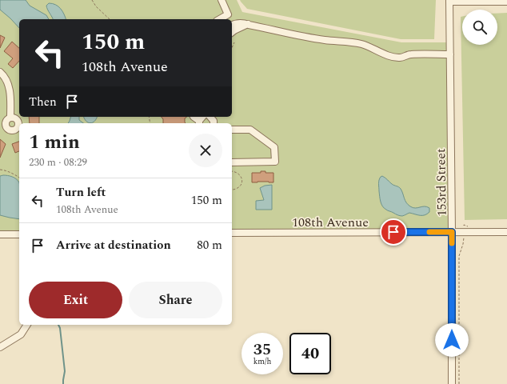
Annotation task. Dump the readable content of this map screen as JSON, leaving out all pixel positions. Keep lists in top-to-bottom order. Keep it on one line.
{"streets":{"street":["153rd Street","108th Avenue"]},"crossings":[["153rd Street","108th Avenue"]],"page":{"turn":["150 m","108th Avenue"],"then":"Then","heading":["1 min","230 m · 08:29"],"list":[{"name":"Turn left","note":"108th Avenue","value":"150 m"},{"name":"Arrive at destination","value":"80 m"}],"buttons":["Exit","Share"],"speed":"35 km/h","limit":"40"}}
